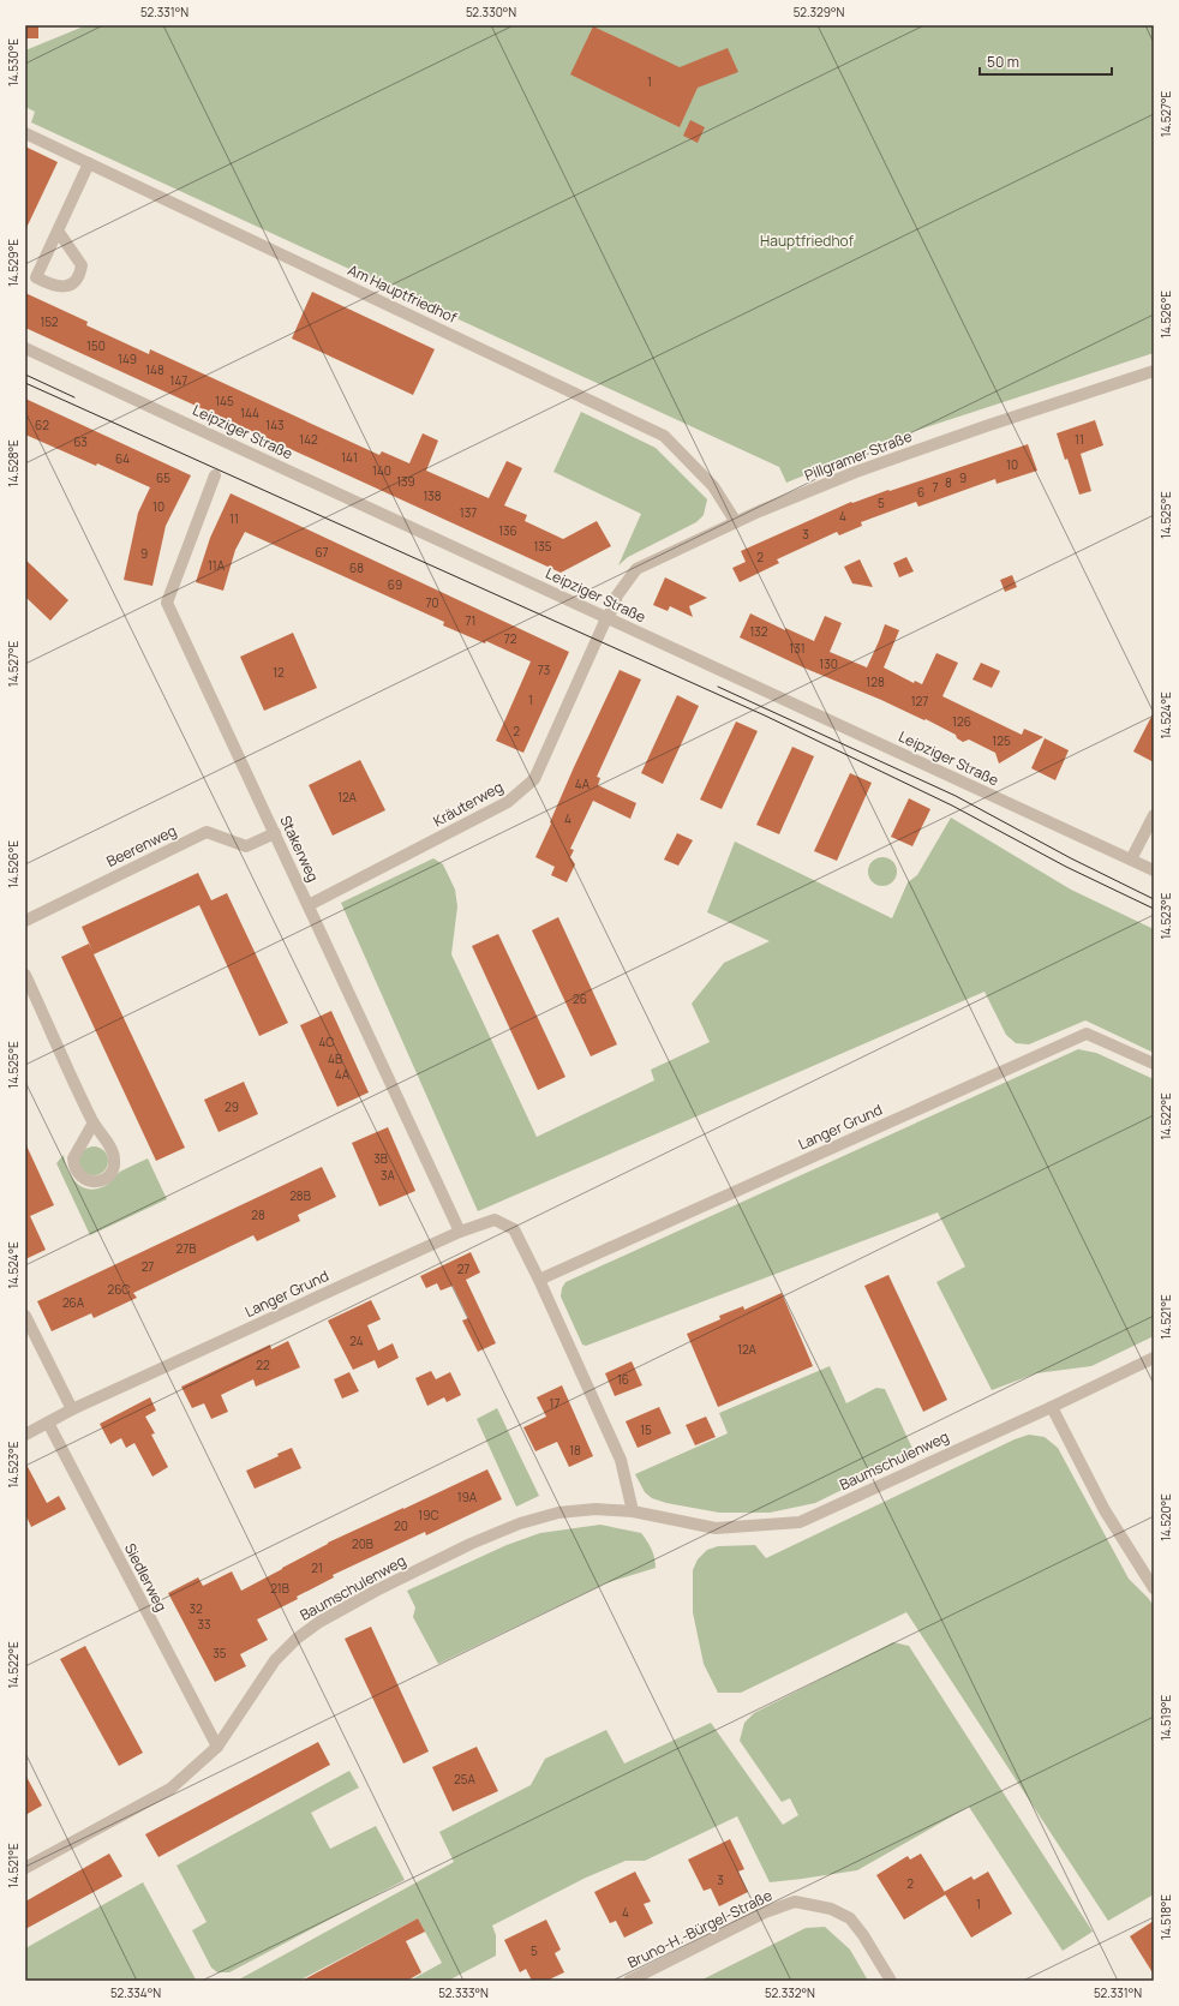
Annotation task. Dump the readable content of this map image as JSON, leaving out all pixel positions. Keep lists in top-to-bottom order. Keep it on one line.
{"streets":{"street":["Am Hauptfriedhof","Leipziger Straße","Pillgramer Straße","Kräuterweg","Beerenweg","Stakerweg","Langer Grund","Baumschulenweg","Siedlerweg","Bruno-H.-Bürgel-Straße"]},"crossings":[["Am Hauptfriedhof","Pillgramer Straße"],["Leipziger Straße","Pillgramer Straße"],["Leipziger Straße","Kräuterweg"],["Pillgramer Straße","Kräuterweg"],["Kräuterweg","Stakerweg"],["Beerenweg","Stakerweg"],["Stakerweg","Langer Grund"],["Langer Grund","Baumschulenweg"],["Langer Grund","Siedlerweg"],["Baumschulenweg","Siedlerweg"]],"parks":["Hauptfriedhof"],"house_numbers":["1","152","150","149","148","147","145","144","62","143","142","11","63","141","64","10","140","65","9","139","8","7","6","138","5","10","137","4","11","136","3","135","67","9","2","11A","68","69","70","71","132","72","131","130","73","12","128","1","127","126","2","125","4A","12A","4","26","4C","4B","4A","29","3B","3A","28B","28","27B","27","27","26C","26A","24","12A","22","16","17","15","18","19A","19C","20","20B","21","21B","32","33","35","25A","3","2","1","4","5"],"scale_bar":"50 m","coordinates":["52.331°N","52.330°N","52.329°N","14.530°E","14.527°E","14.529°E","14.526°E","14.528°E","14.525°E","14.524°E","14.523°E","14.522°E","14.521°E","14.520°E","14.519°E","14.518°E","52.334°N","52.333°N","52.332°N"]}
